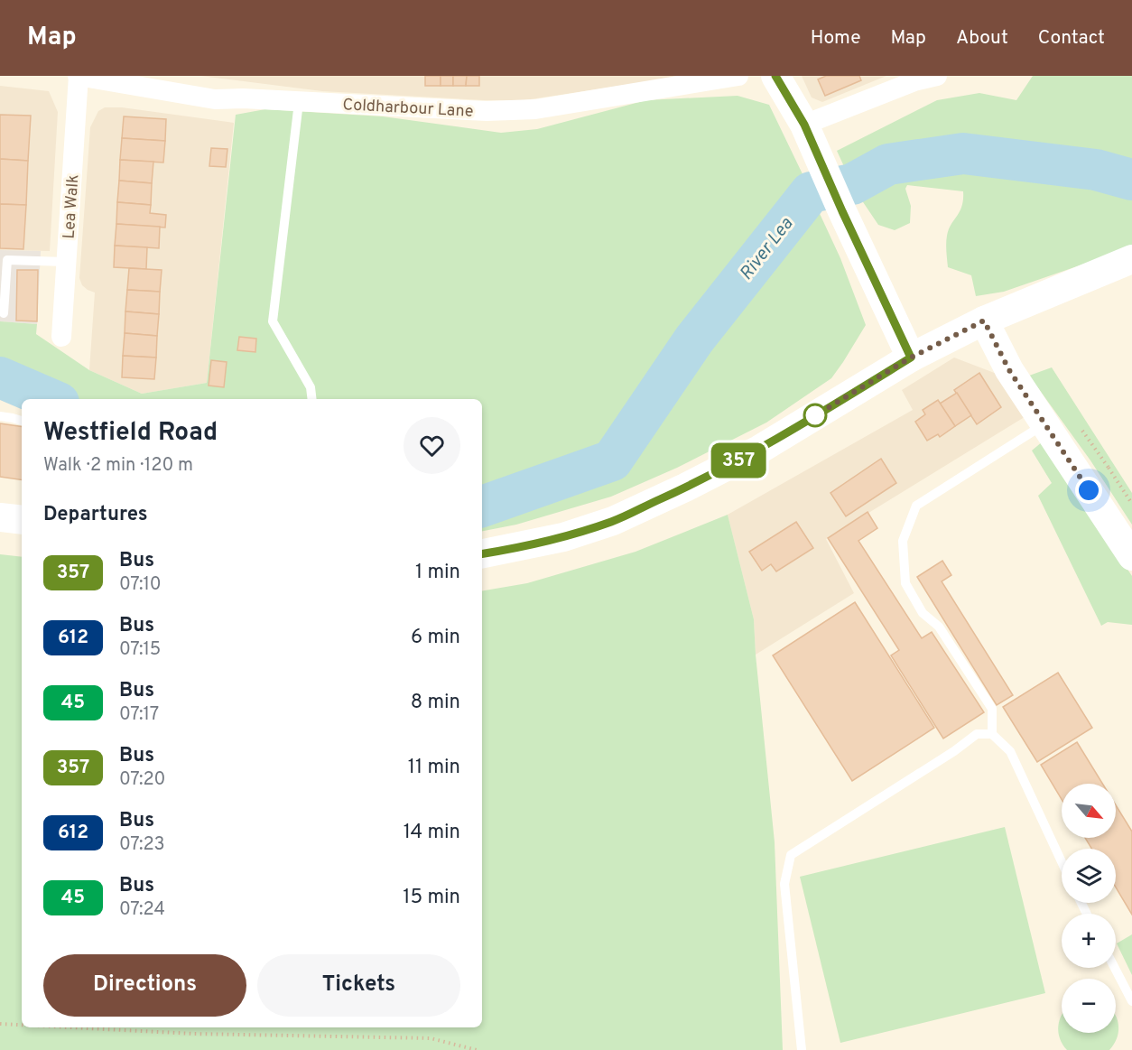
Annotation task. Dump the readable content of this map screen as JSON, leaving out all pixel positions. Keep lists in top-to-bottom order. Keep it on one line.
{"streets":{"street":["Coldharbour Lane","Lea Walk"]},"crossings":[["Coldharbour Lane","Lea Walk"]],"water":["River Lea"],"lines":["bus line 357"],"north":"bottom right","page":{"header":"Map","nav":["Home","Map","About","Contact"],"on_map":"357","heading":[["Westfield Road","Walk · 2 min · 120 m"],"Departures"],"list":[{"mark":"357","name":"Bus","note":"07:10","value":"1 min"},{"mark":"612","name":"Bus","note":"07:15","value":"6 min"},{"mark":"45","name":"Bus","note":"07:17","value":"8 min"},{"mark":"357","name":"Bus","note":"07:20","value":"11 min"},{"mark":"612","name":"Bus","note":"07:23","value":"14 min"},{"mark":"45","name":"Bus","note":"07:24","value":"15 min"}],"map_buttons":["+","−"],"buttons":["Directions","Tickets"]}}
